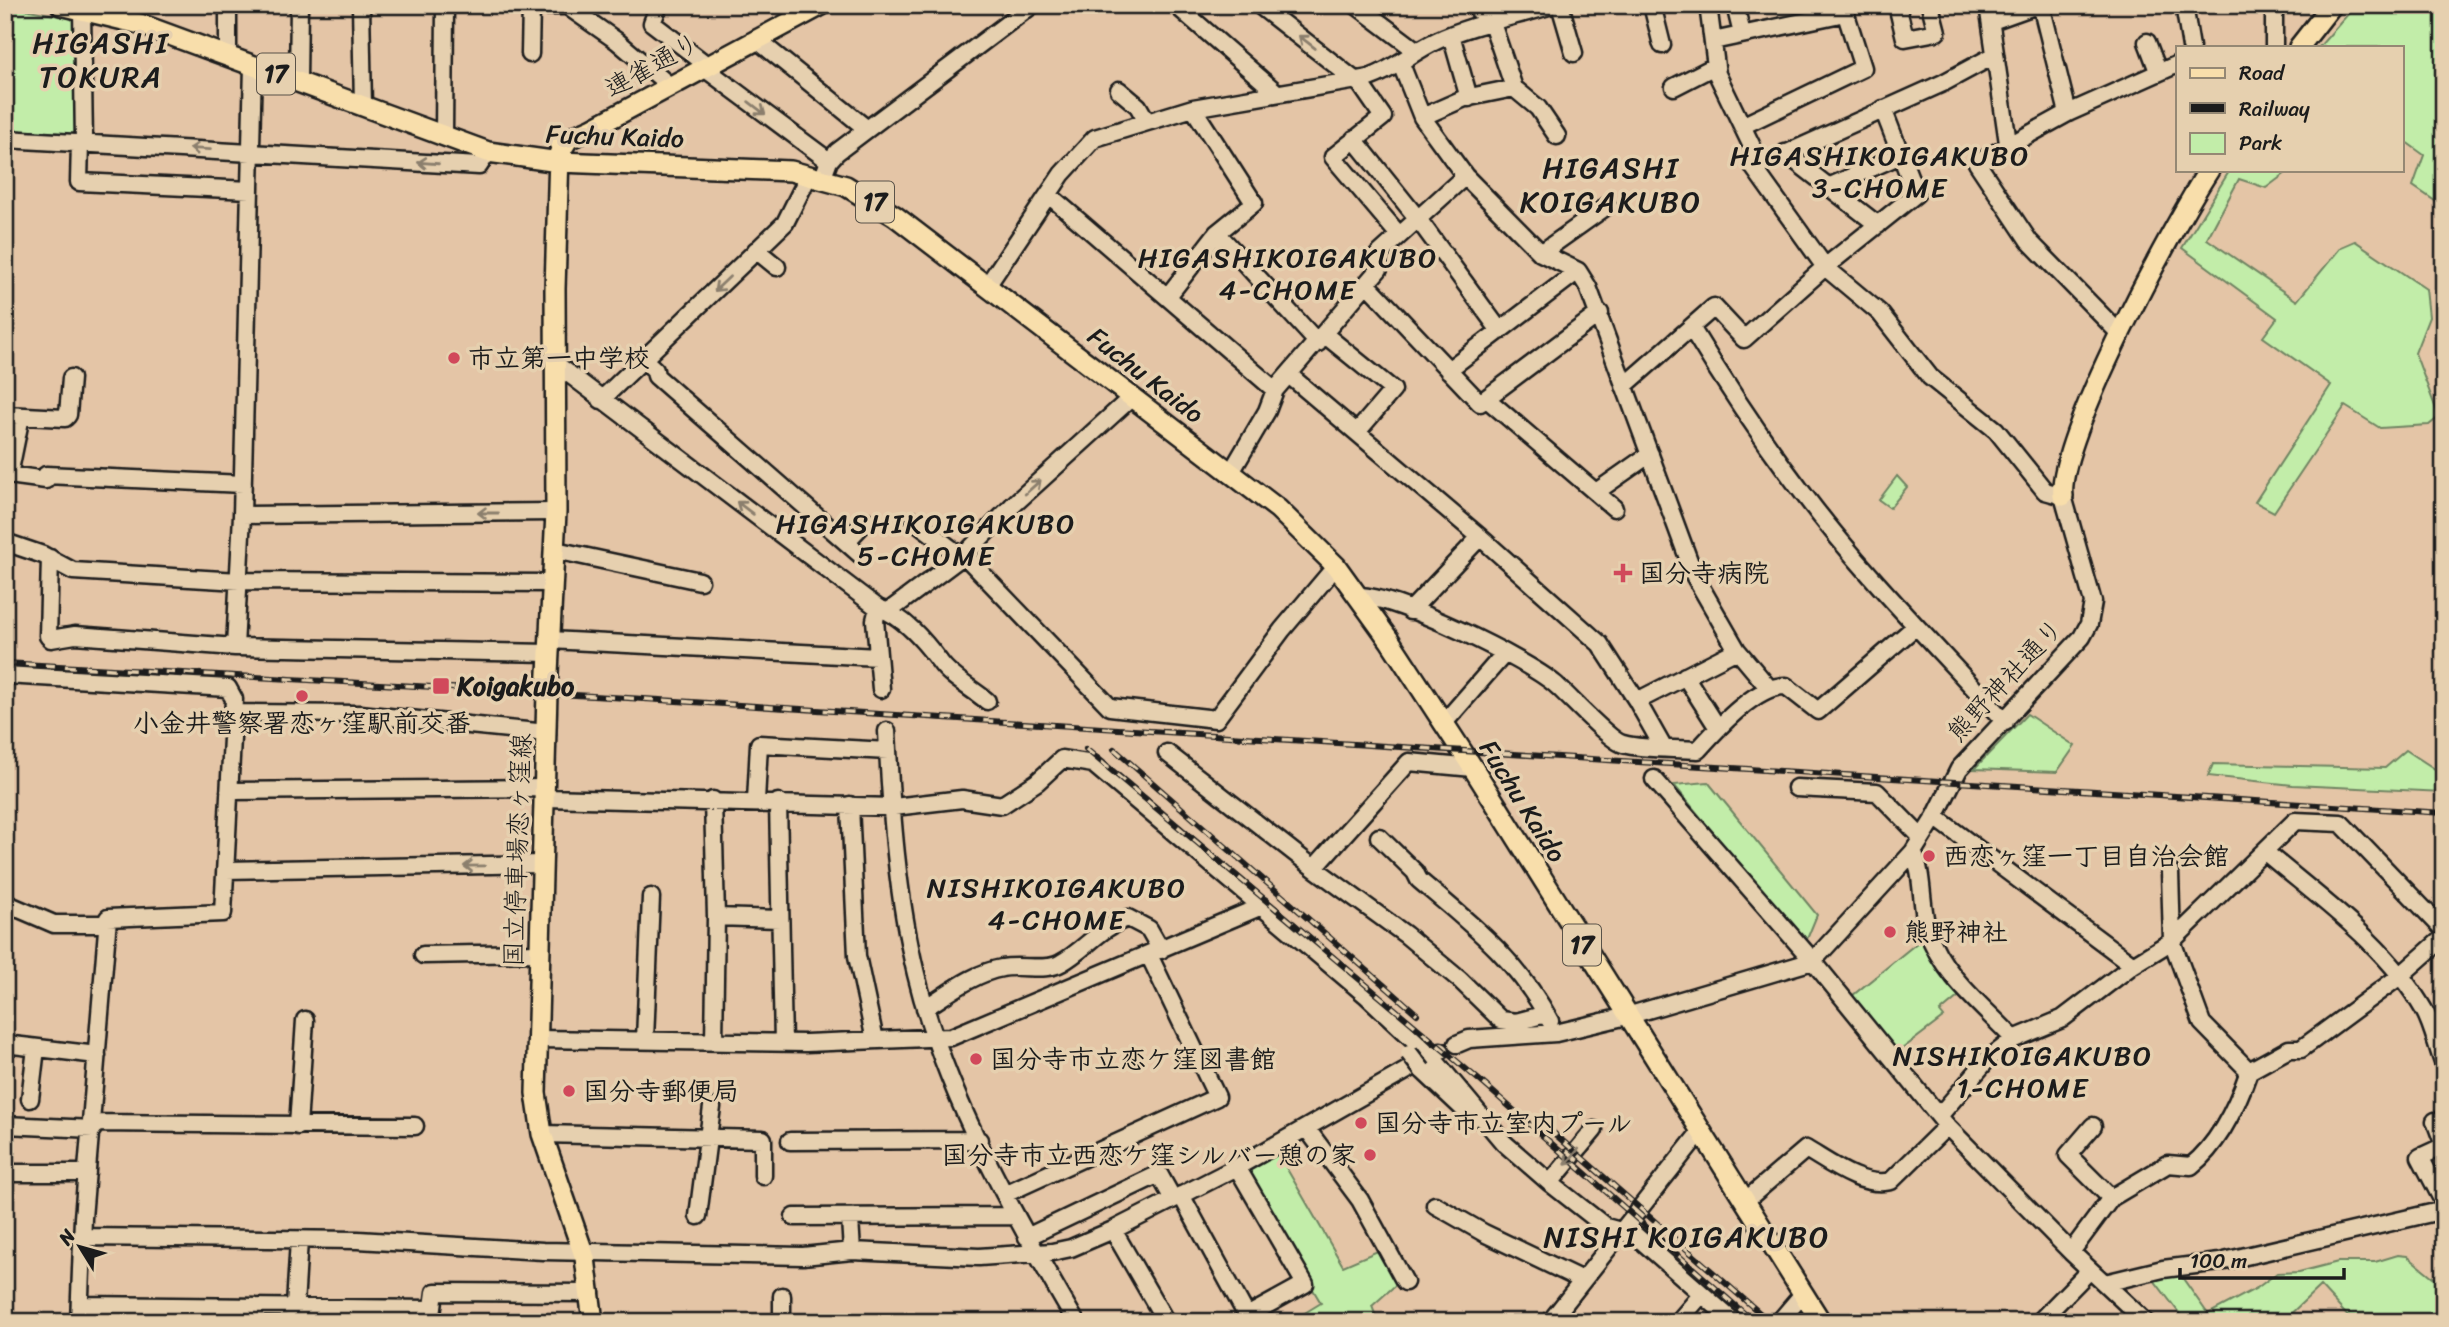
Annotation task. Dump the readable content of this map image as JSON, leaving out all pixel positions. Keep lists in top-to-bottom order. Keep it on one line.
{"streets":{"main road":["連雀通り","17","Fuchu Kaido","熊野神社通り","国立停車場恋ヶ窪線"]},"crossings":[["連雀通り","Fuchu Kaido"],["Fuchu Kaido","国立停車場恋ヶ窪線"]],"districts":["HIGASHI TOKURA","HIGASHIKOIGAKUBO 3-CHOME","HIGASHI KOIGAKUBO","HIGASHIKOIGAKUBO 4-CHOME","HIGASHIKOIGAKUBO 5-CHOME","NISHIKOIGAKUBO 4-CHOME","NISHIKOIGAKUBO 1-CHOME","NISHI KOIGAKUBO"],"places":{"other":["市立第一中学校","小金井警察署恋ヶ窪駅前交番","西恋ヶ窪一丁目自治会館","熊野神社","国分寺市立恋ケ窪図書館","国分寺郵便局","国分寺市立室内プール","国分寺市立西恋ケ窪シルバー憩の家"],"health":["国分寺病院"],"transit":["Koigakubo"]},"legend":["Road","Railway","Park"],"scale_bar":"100 m","north":"top left"}
